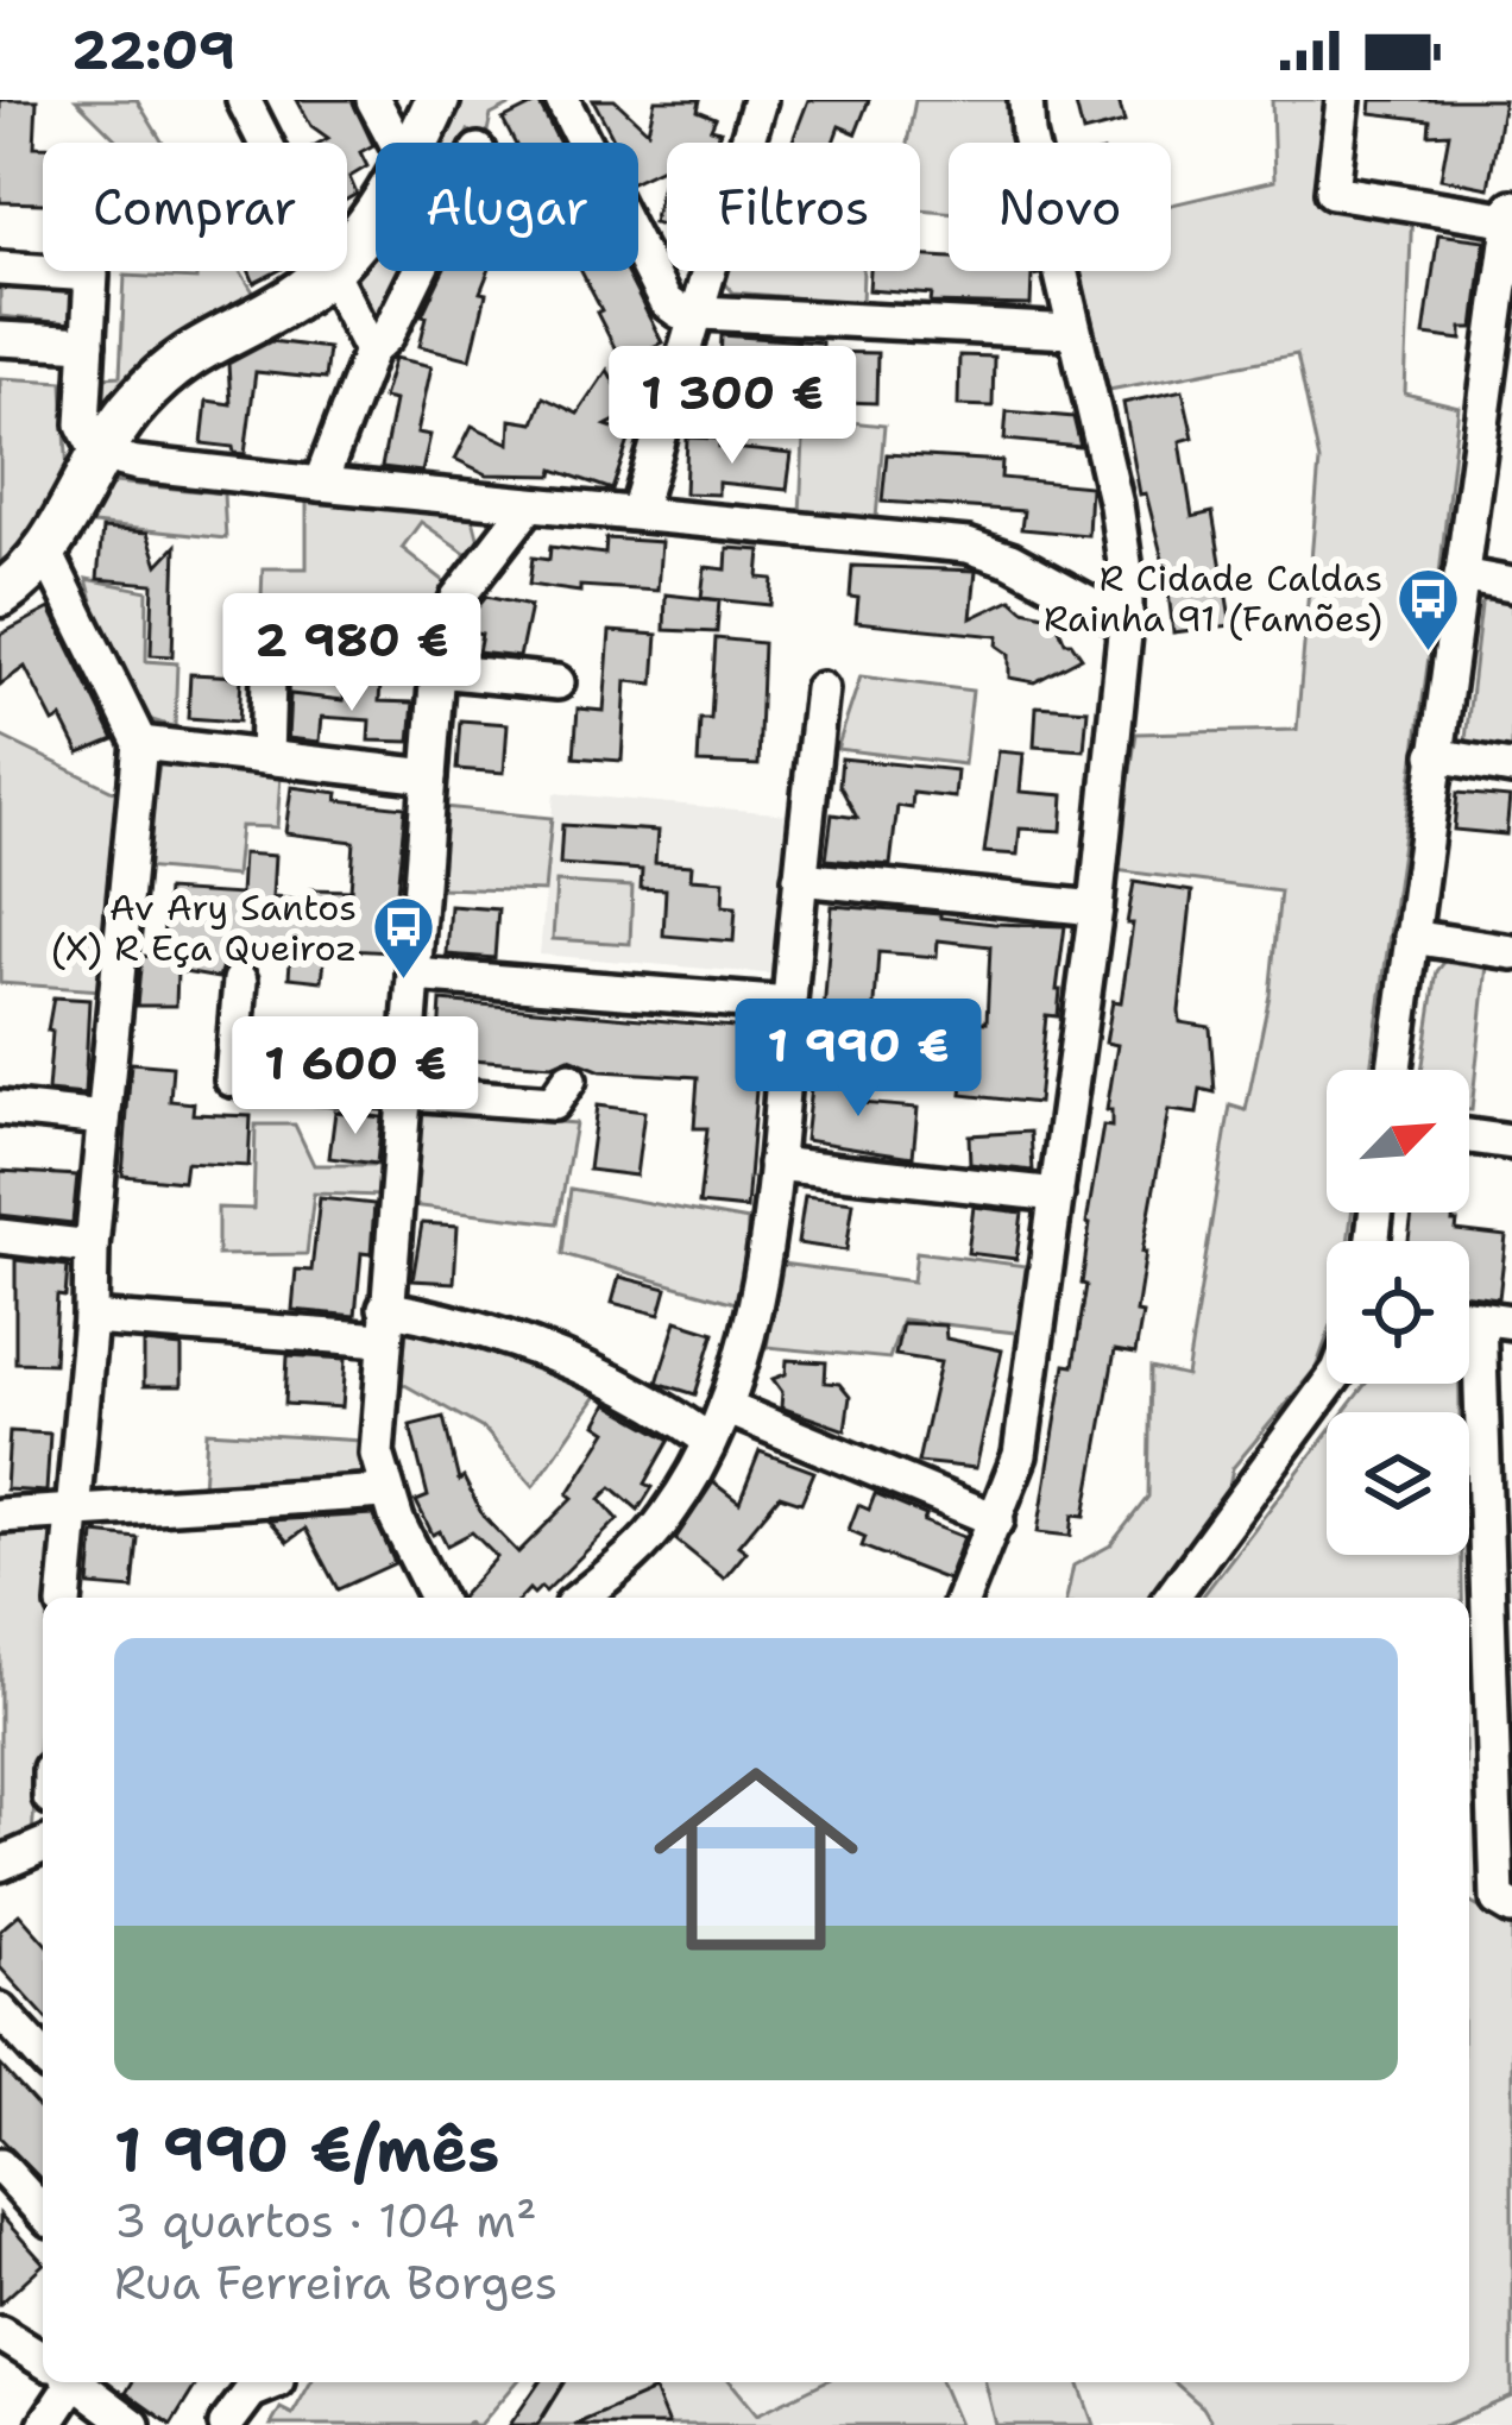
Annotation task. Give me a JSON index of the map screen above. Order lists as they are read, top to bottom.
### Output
{
  "places": {
    "bus stop": ["R Cidade Caldas Rainha 91 (Famões)", "Av Ary Santos (X) R Eça Queiroz"]
  },
  "north": "top right",
  "page": {
    "status": "22:09",
    "chip": [
      "Comprar",
      "Alugar",
      "Filtros",
      "Novo"
    ],
    "price": [
      "1 300 €",
      "2 980 €",
      "1 990 €",
      "1 600 €"
    ],
    "list": [
      {
        "name": "1 990 €/mês",
        "note": "3 quartos · 104 m² · Rua Ferreira Borges"
      }
    ]
  }
}
